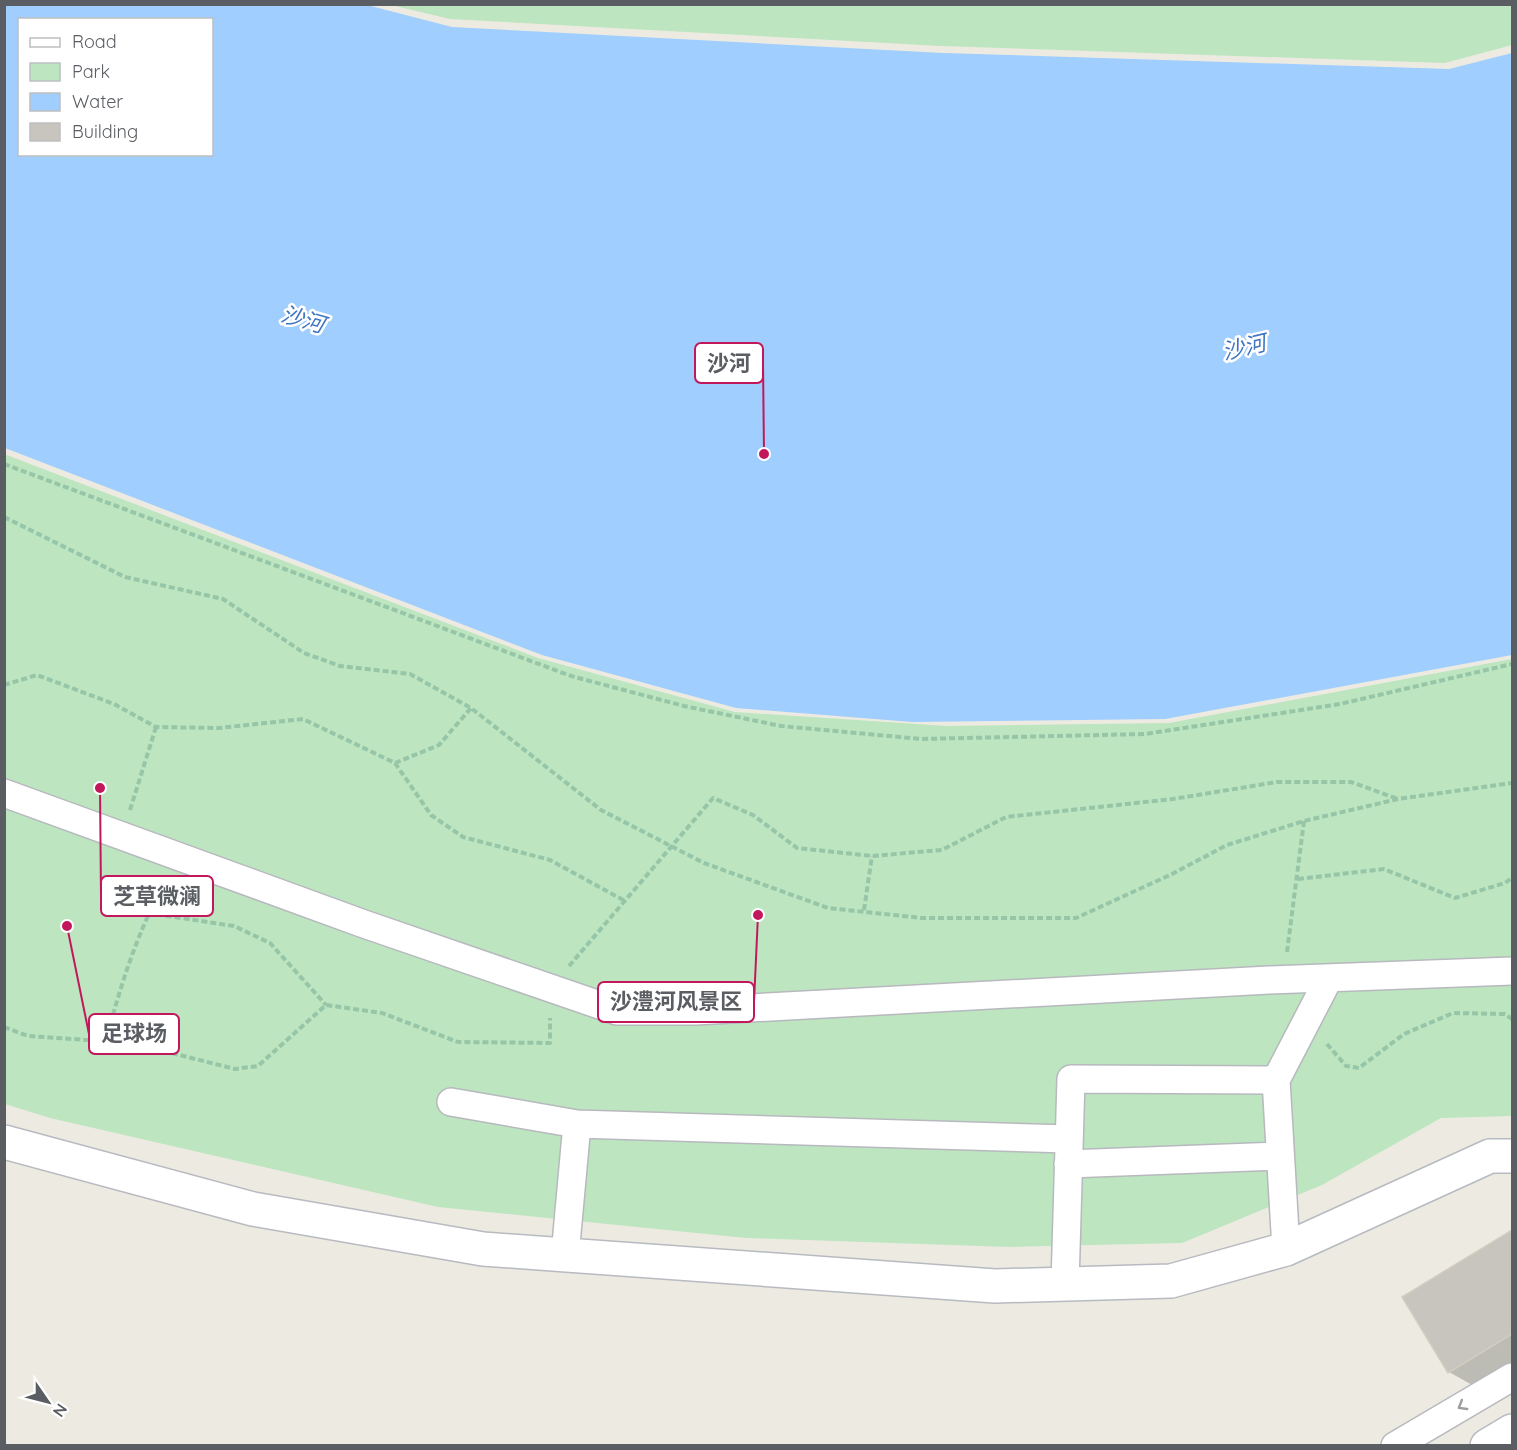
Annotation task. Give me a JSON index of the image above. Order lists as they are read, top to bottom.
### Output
{
  "water": ["沙河"],
  "places": [
    "沙河",
    "芝草微澜",
    "沙澧河风景区",
    "足球场"
  ],
  "legend": [
    "Road",
    "Park",
    "Water",
    "Building"
  ],
  "north": "bottom right"
}
